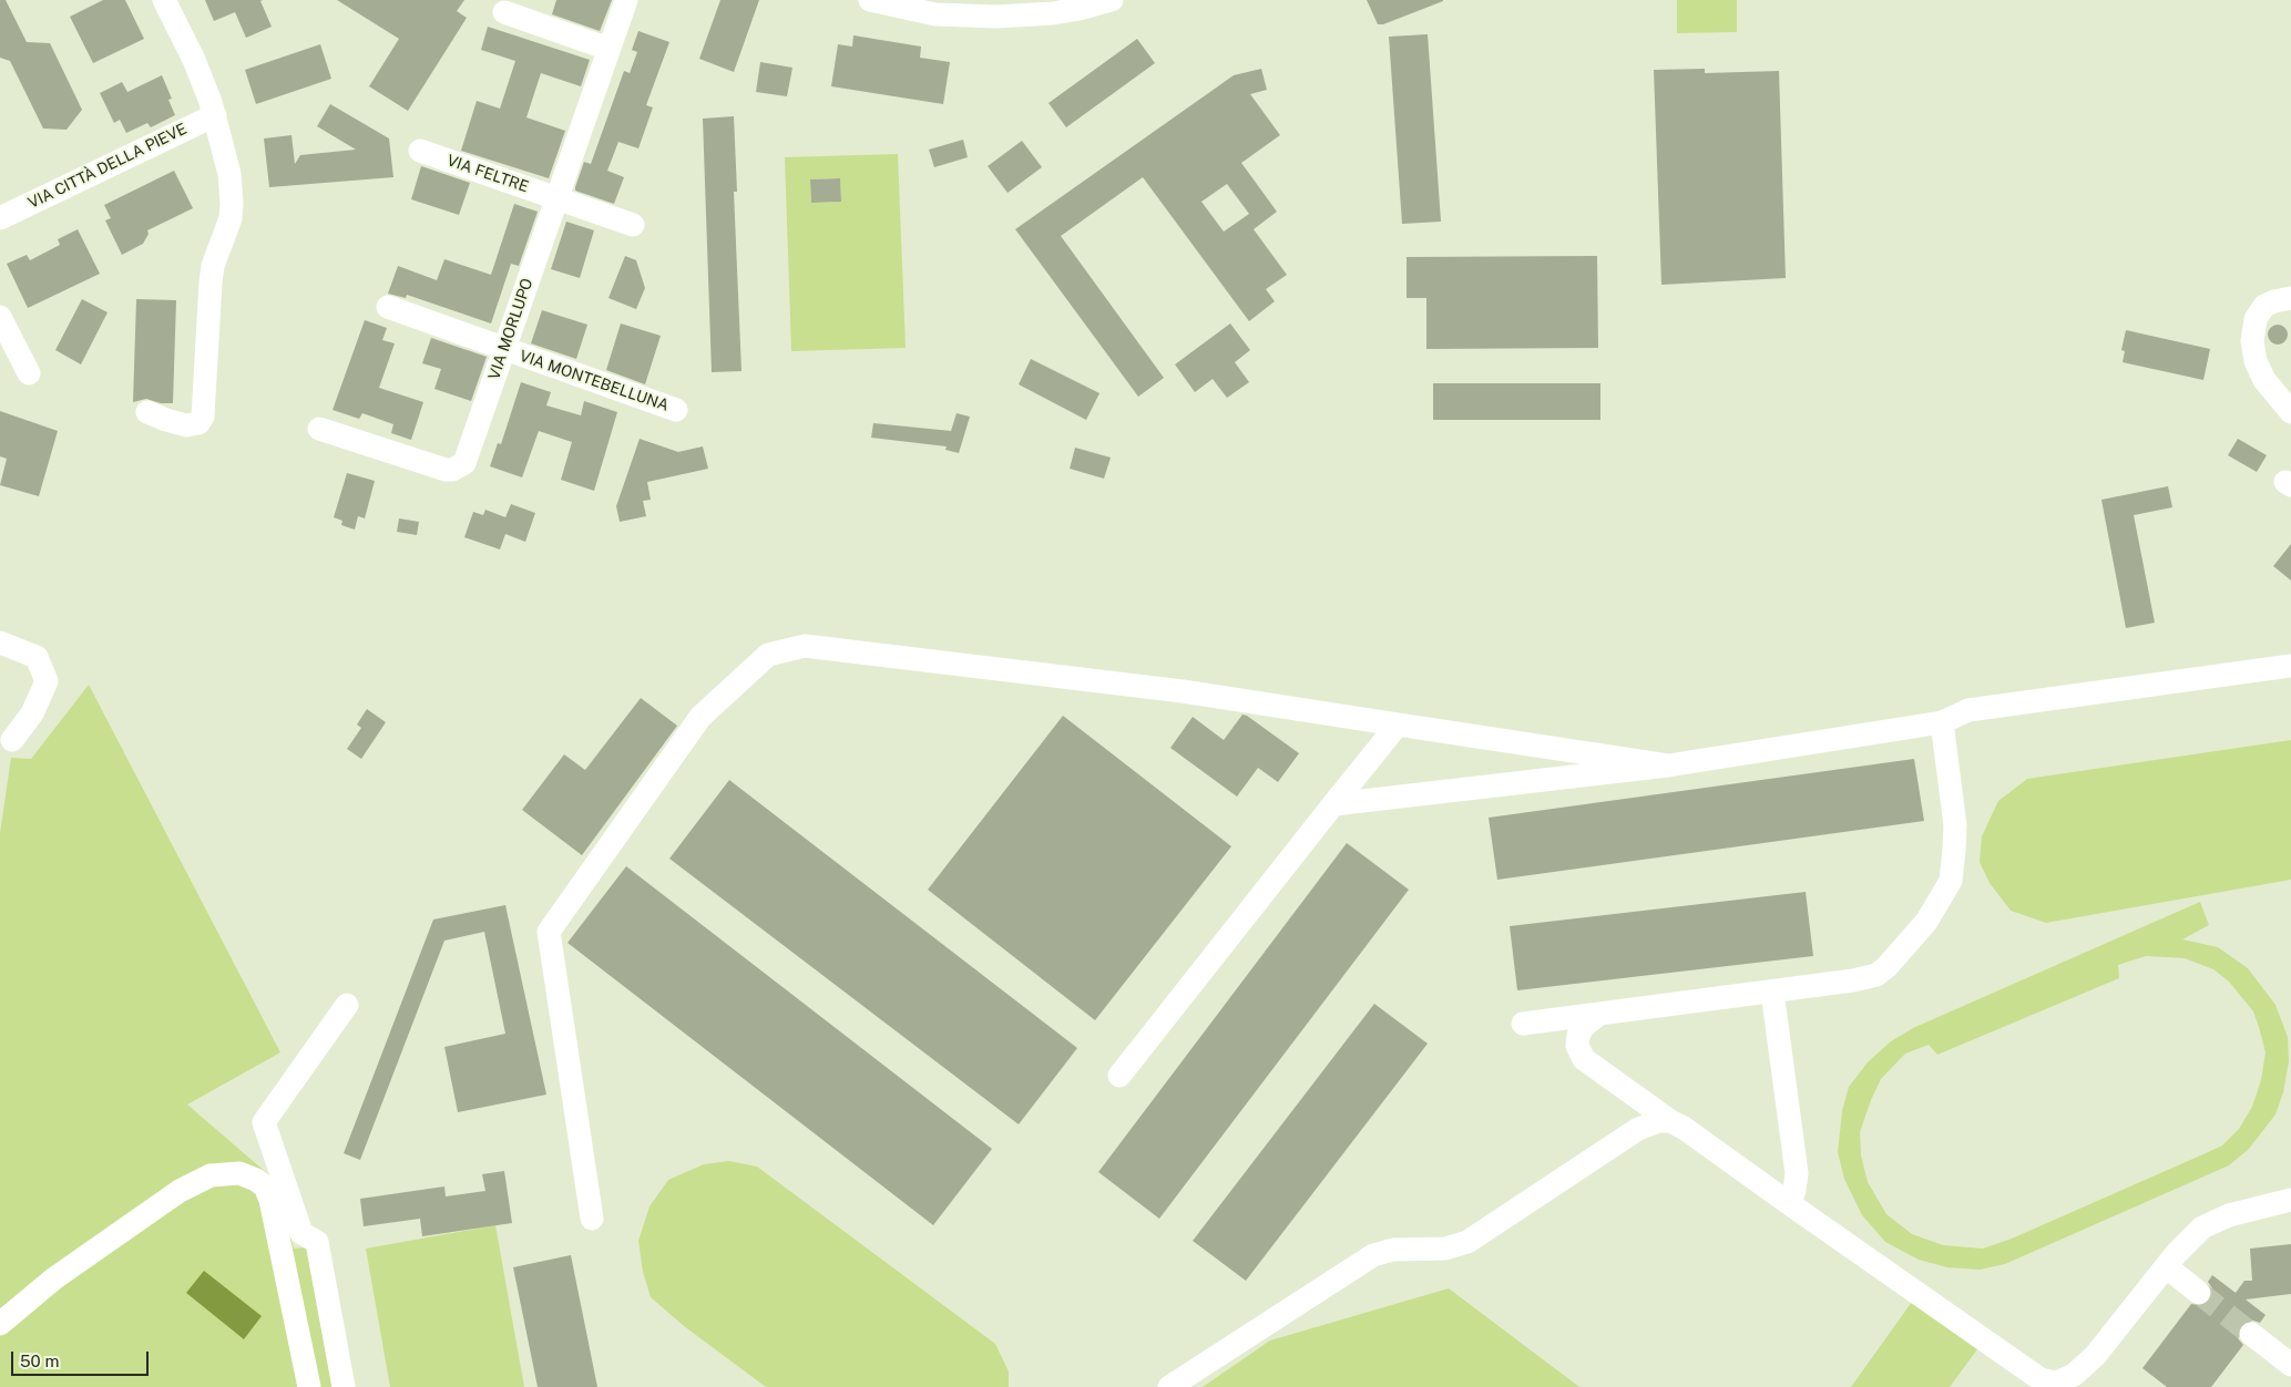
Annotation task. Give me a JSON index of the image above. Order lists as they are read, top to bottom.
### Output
{
  "streets": {
    "street": [
      "VIA CITTÀ DELLA PIEVE",
      "VIA FELTRE",
      "VIA MORLUPO",
      "VIA MONTEBELLUNA"
    ]
  },
  "crossings": [
    ["VIA FELTRE", "VIA MORLUPO"],
    ["VIA MORLUPO", "VIA MONTEBELLUNA"]
  ],
  "scale_bar": "50 m"
}
